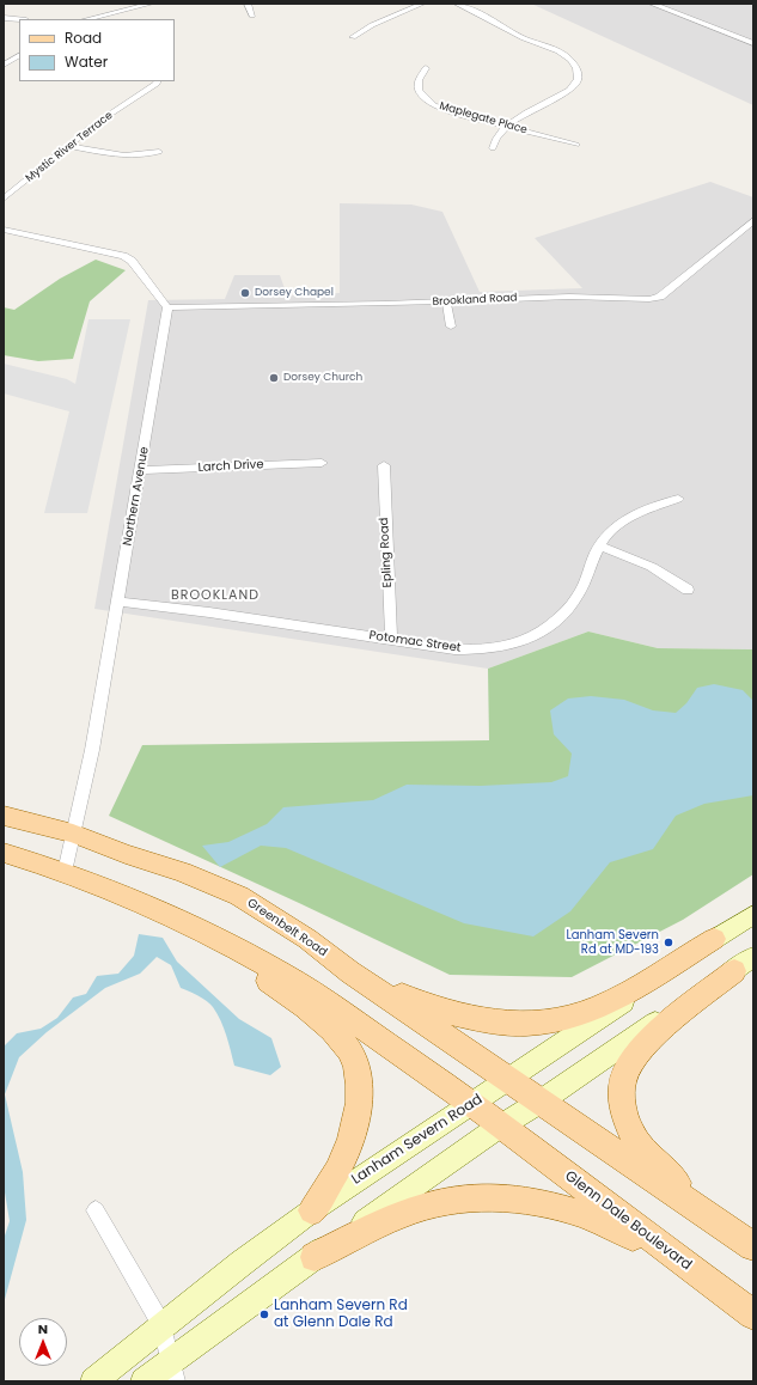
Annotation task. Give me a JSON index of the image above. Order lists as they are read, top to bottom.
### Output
{
  "streets": {
    "main road": ["Greenbelt Road", "Lanham Severn Road", "Glenn Dale Boulevard"],
    "street": [
      "Maplegate Place",
      "Mystic River Terrace",
      "Brookland Road",
      "Larch Drive",
      "Northern Avenue",
      "Epling Road",
      "Potomac Street"
    ]
  },
  "crossings": [
    ["Brookland Road", "Northern Avenue"],
    ["Larch Drive", "Northern Avenue"],
    ["Northern Avenue", "Potomac Street"],
    ["Northern Avenue", "Greenbelt Road"],
    ["Epling Road", "Potomac Street"],
    ["Greenbelt Road", "Lanham Severn Road"]
  ],
  "districts": ["BROOKLAND"],
  "places": [
    "Dorsey Chapel",
    "Dorsey Church",
    "Lanham Severn Rd at MD-193",
    "Lanham Severn Rd at Glenn Dale Rd"
  ],
  "legend": ["Road", "Water"],
  "north": "top"
}
